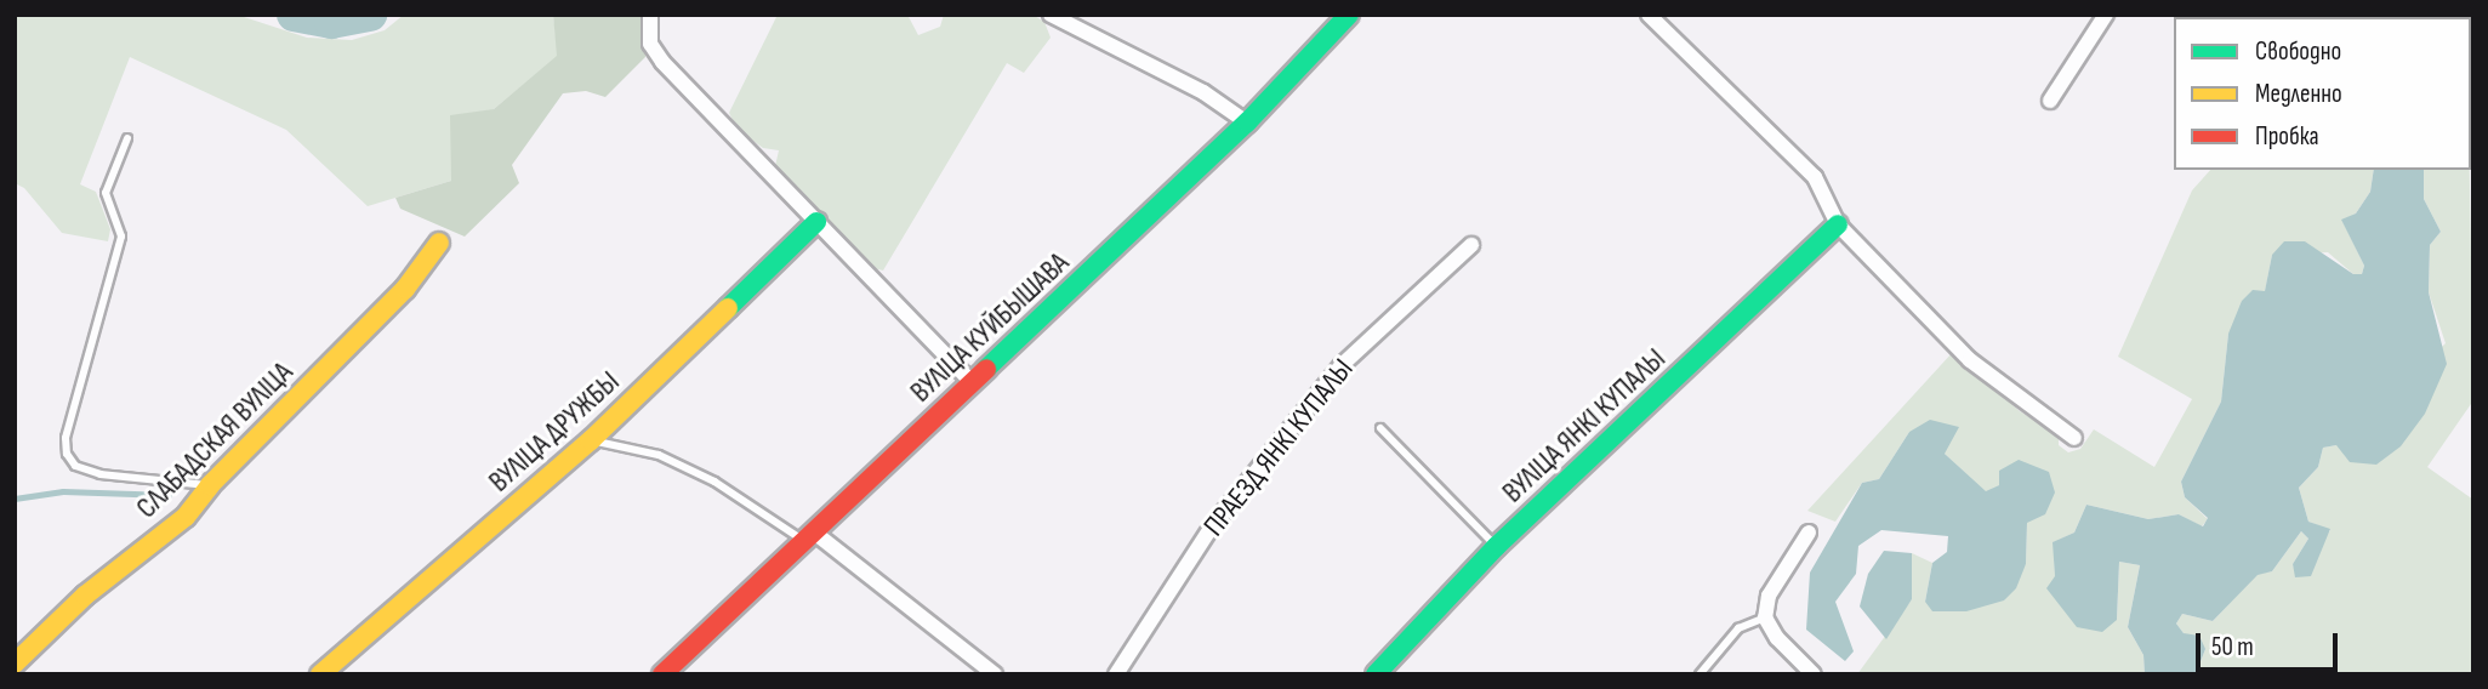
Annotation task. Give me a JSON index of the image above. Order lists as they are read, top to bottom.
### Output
{
  "streets": {
    "street": [
      "ВУЛІЦА КУЙБЫШАВА",
      "ВУЛІЦА ЯНКІ КУПАЛЫ",
      "ВУЛІЦА ДРУЖБЫ",
      "СЛАБАДСКАЯ ВУЛІЦА",
      "ПРАЕЗД ЯНКІ КУПАЛЫ"
    ]
  },
  "legend": ["Свободно", "Медленно", "Пробка"],
  "scale_bar": "50 m"
}
